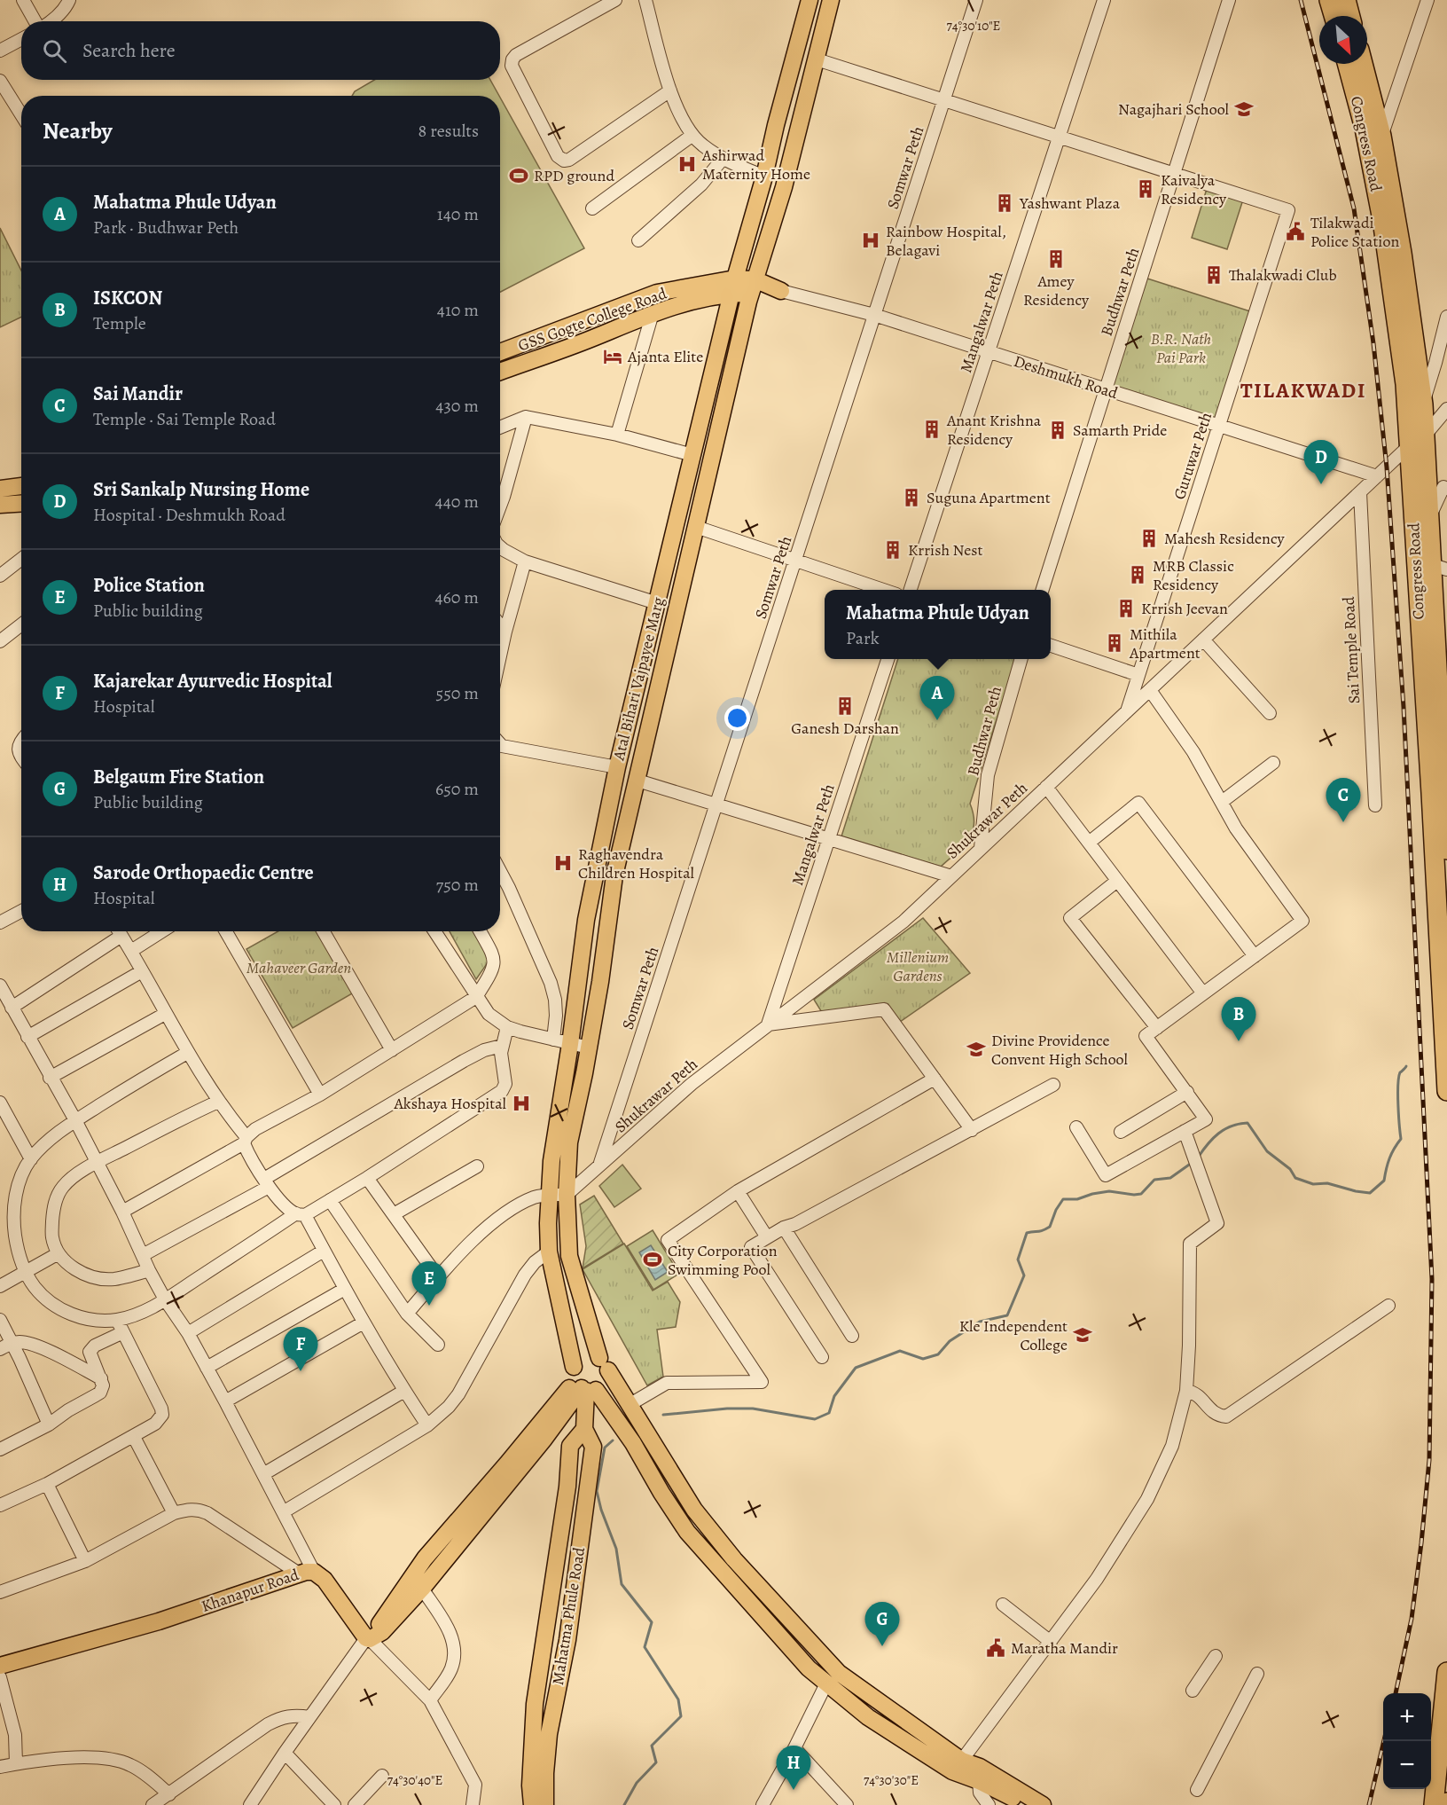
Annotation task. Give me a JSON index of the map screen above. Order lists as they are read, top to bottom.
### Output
{
  "streets": {
    "highway": ["Congress Road"],
    "main road": [
      "GSS Gogte College Road",
      "Deshmukh Road",
      "Atal Bihari Vajpayee Marg",
      "Khanapur Road",
      "Mahatma Phule Road"
    ],
    "street": [
      "Somwar Peth",
      "Budhwar Peth",
      "Mangalwar Peth",
      "Guruwar Peth",
      "Sai Temple Road",
      "Shukrawar Peth"
    ]
  },
  "crossings": [
    ["Congress Road", "Shukrawar Peth"],
    ["Somwar Peth", "Deshmukh Road"],
    ["Somwar Peth", "Shukrawar Peth"],
    ["Budhwar Peth", "Deshmukh Road"],
    ["Budhwar Peth", "Guruwar Peth"],
    ["Budhwar Peth", "Shukrawar Peth"],
    ["GSS Gogte College Road", "Atal Bihari Vajpayee Marg"],
    ["Mangalwar Peth", "Deshmukh Road"],
    ["Mangalwar Peth", "Shukrawar Peth"],
    ["Deshmukh Road", "Guruwar Peth"],
    ["Deshmukh Road", "Atal Bihari Vajpayee Marg"],
    ["Deshmukh Road", "Shukrawar Peth"],
    ["Guruwar Peth", "Shukrawar Peth"],
    ["Sai Temple Road", "Shukrawar Peth"],
    ["Atal Bihari Vajpayee Marg", "Shukrawar Peth"]
  ],
  "districts": ["TILAKWADI"],
  "parks": ["B.R. Nath Pai Park", "Millenium Gardens", "Mahaveer Garden"],
  "places": {
    "school or university": ["Nagajhari School", "Divine Providence Convent High School", "Kle Independent College"],
    "hospital": [
      "Ashirwad Maternity Home",
      "Rainbow Hospital, Belagavi",
      "Raghavendra Children Hospital",
      "Akshaya Hospital"
    ],
    "sports": ["RPD ground", "City Corporation Swimming Pool"],
    "building": [
      "Kaivalya Residency",
      "Yashwant Plaza",
      "Amey Residency",
      "Thalakwadi Club",
      "Anant Krishna Residency",
      "Samarth Pride",
      "Suguna Apartment",
      "Mahesh Residency",
      "Krrish Nest",
      "MRB Classic Residency",
      "Krrish Jeevan",
      "Mithila Apartment",
      "Ganesh Darshan"
    ],
    "public building": ["Tilakwadi Police Station", "Maratha Mandir"],
    "hotel": ["Ajanta Elite"]
  },
  "north": "bottom right",
  "page": {
    "search": "Search here",
    "heading": ["Nearby", "8 results"],
    "list": [
      {
        "mark": "A",
        "name": "Mahatma Phule Udyan",
        "note": "Park · Budhwar Peth",
        "value": "140 m"
      },
      {
        "mark": "B",
        "name": "ISKCON",
        "note": "Temple",
        "value": "410 m"
      },
      {
        "mark": "C",
        "name": "Sai Mandir",
        "note": "Temple · Sai Temple Road",
        "value": "430 m"
      },
      {
        "mark": "D",
        "name": "Sri Sankalp Nursing Home",
        "note": "Hospital · Deshmukh Road",
        "value": "440 m"
      },
      {
        "mark": "E",
        "name": "Police Station",
        "note": "Public building",
        "value": "460 m"
      },
      {
        "mark": "F",
        "name": "Kajarekar Ayurvedic Hospital",
        "note": "Hospital",
        "value": "550 m"
      },
      {
        "mark": "G",
        "name": "Belgaum Fire Station",
        "note": "Public building",
        "value": "650 m"
      },
      {
        "mark": "H",
        "name": "Sarode Orthopaedic Centre",
        "note": "Hospital",
        "value": "750 m"
      }
    ],
    "pins": [
      "D",
      "A",
      "C",
      "B",
      "E",
      "F",
      "G",
      "H"
    ],
    "popup": ["Mahatma Phule Udyan", "Park"],
    "map_buttons": ["+", "−"]
  },
  "coordinates": ["74°30'10\"E", "74°30'40\"E", "74°30'30\"E"]
}
